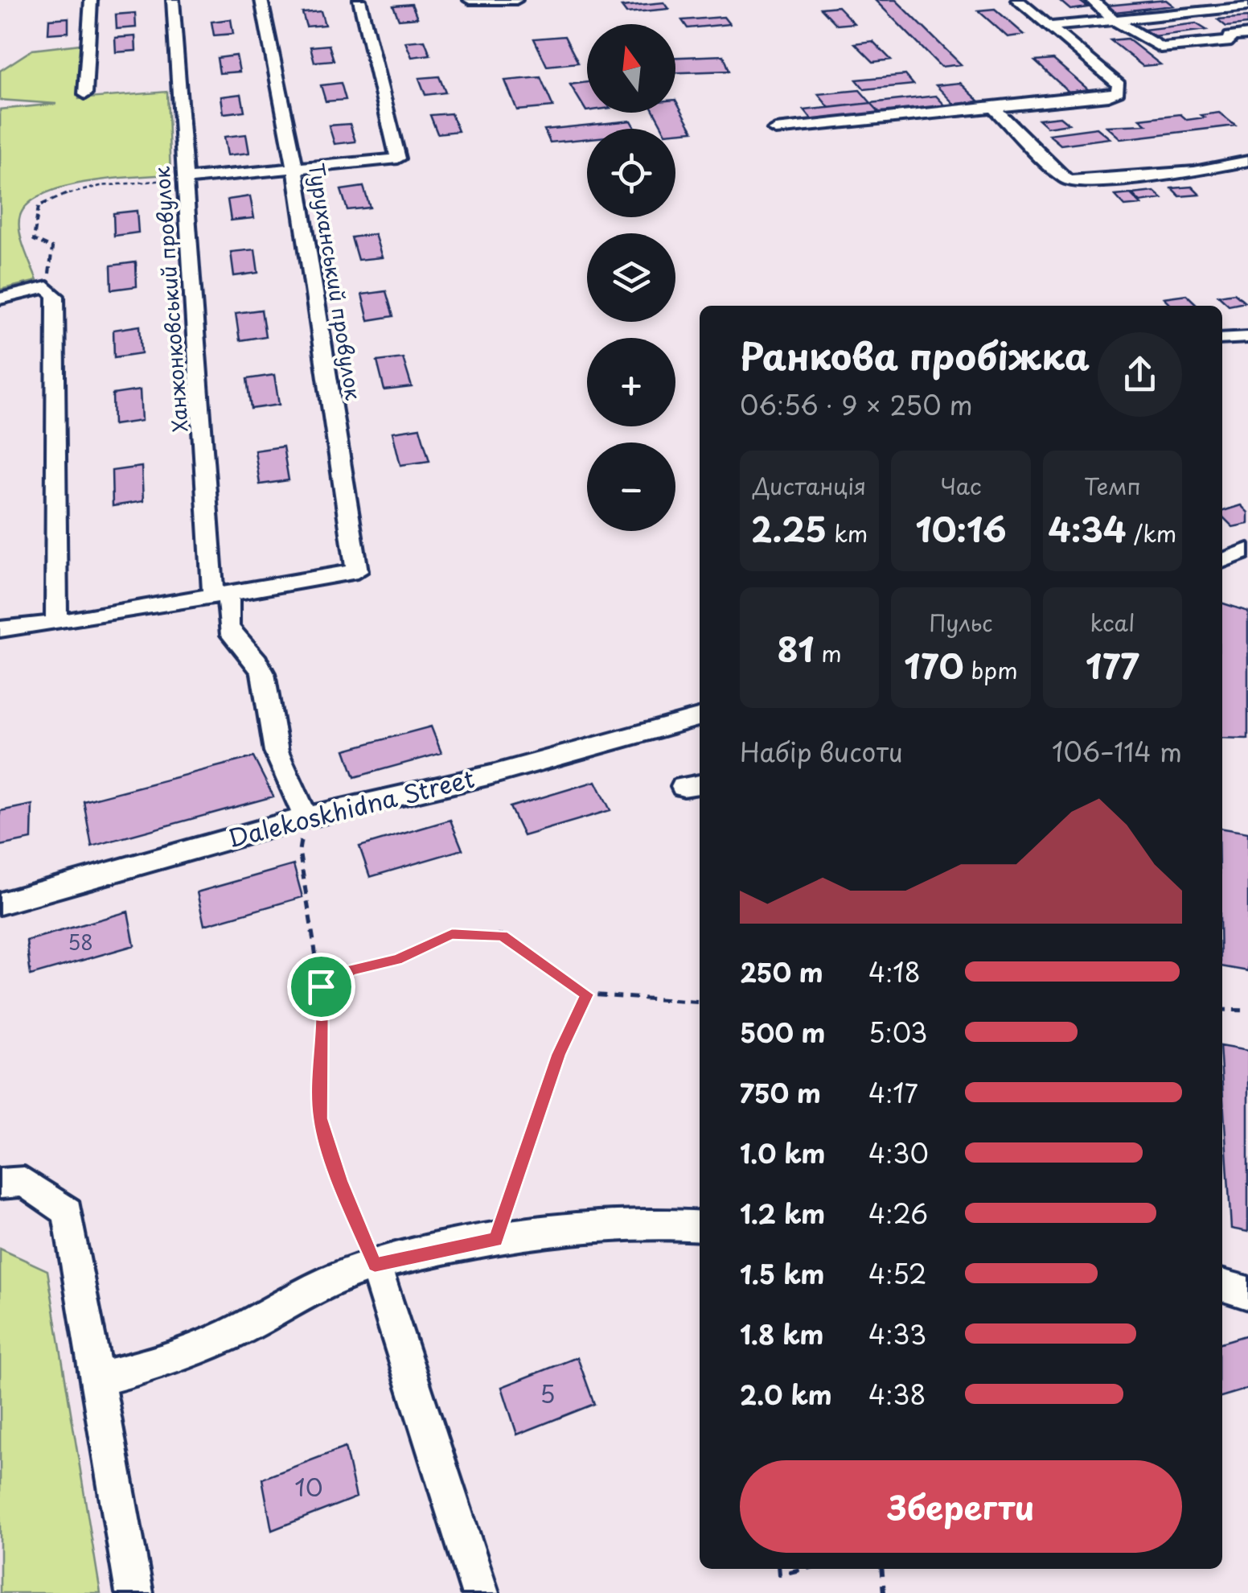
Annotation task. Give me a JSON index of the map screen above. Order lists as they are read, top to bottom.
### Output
{
  "streets": {
    "street": ["Туруханський провулок", "Ханжонковський провулок", "Dalekoskhidna Street"]
  },
  "crossings": [
    ["Туруханський провулок", "Ханжонковський провулок"],
    ["Ханжонковський провулок", "Dalekoskhidna Street"]
  ],
  "house_numbers": ["58", "5", "10"],
  "north": "top",
  "page": {
    "map_buttons": ["+", "−"],
    "heading": ["Ранкова пробіжка", "06:56 · 9 × 250 m"],
    "stats": [
      ["Дистанція", "2.25 km"],
      ["Час", "10:16"],
      ["Темп", "4:34 /km"],
      ["81 m"],
      ["Пульс", "170 bpm"],
      ["kcal", "177"]
    ],
    "chart": ["Набір висоти", "106–114 m"],
    "list": [
      {
        "name": "250 m",
        "note": "4:18"
      },
      {
        "name": "500 m",
        "note": "5:03"
      },
      {
        "name": "750 m",
        "note": "4:17"
      },
      {
        "name": "1.0 km",
        "note": "4:30"
      },
      {
        "name": "1.2 km",
        "note": "4:26"
      },
      {
        "name": "1.5 km",
        "note": "4:52"
      },
      {
        "name": "1.8 km",
        "note": "4:33"
      },
      {
        "name": "2.0 km",
        "note": "4:38"
      }
    ],
    "buttons": "Зберегти"
  }
}
